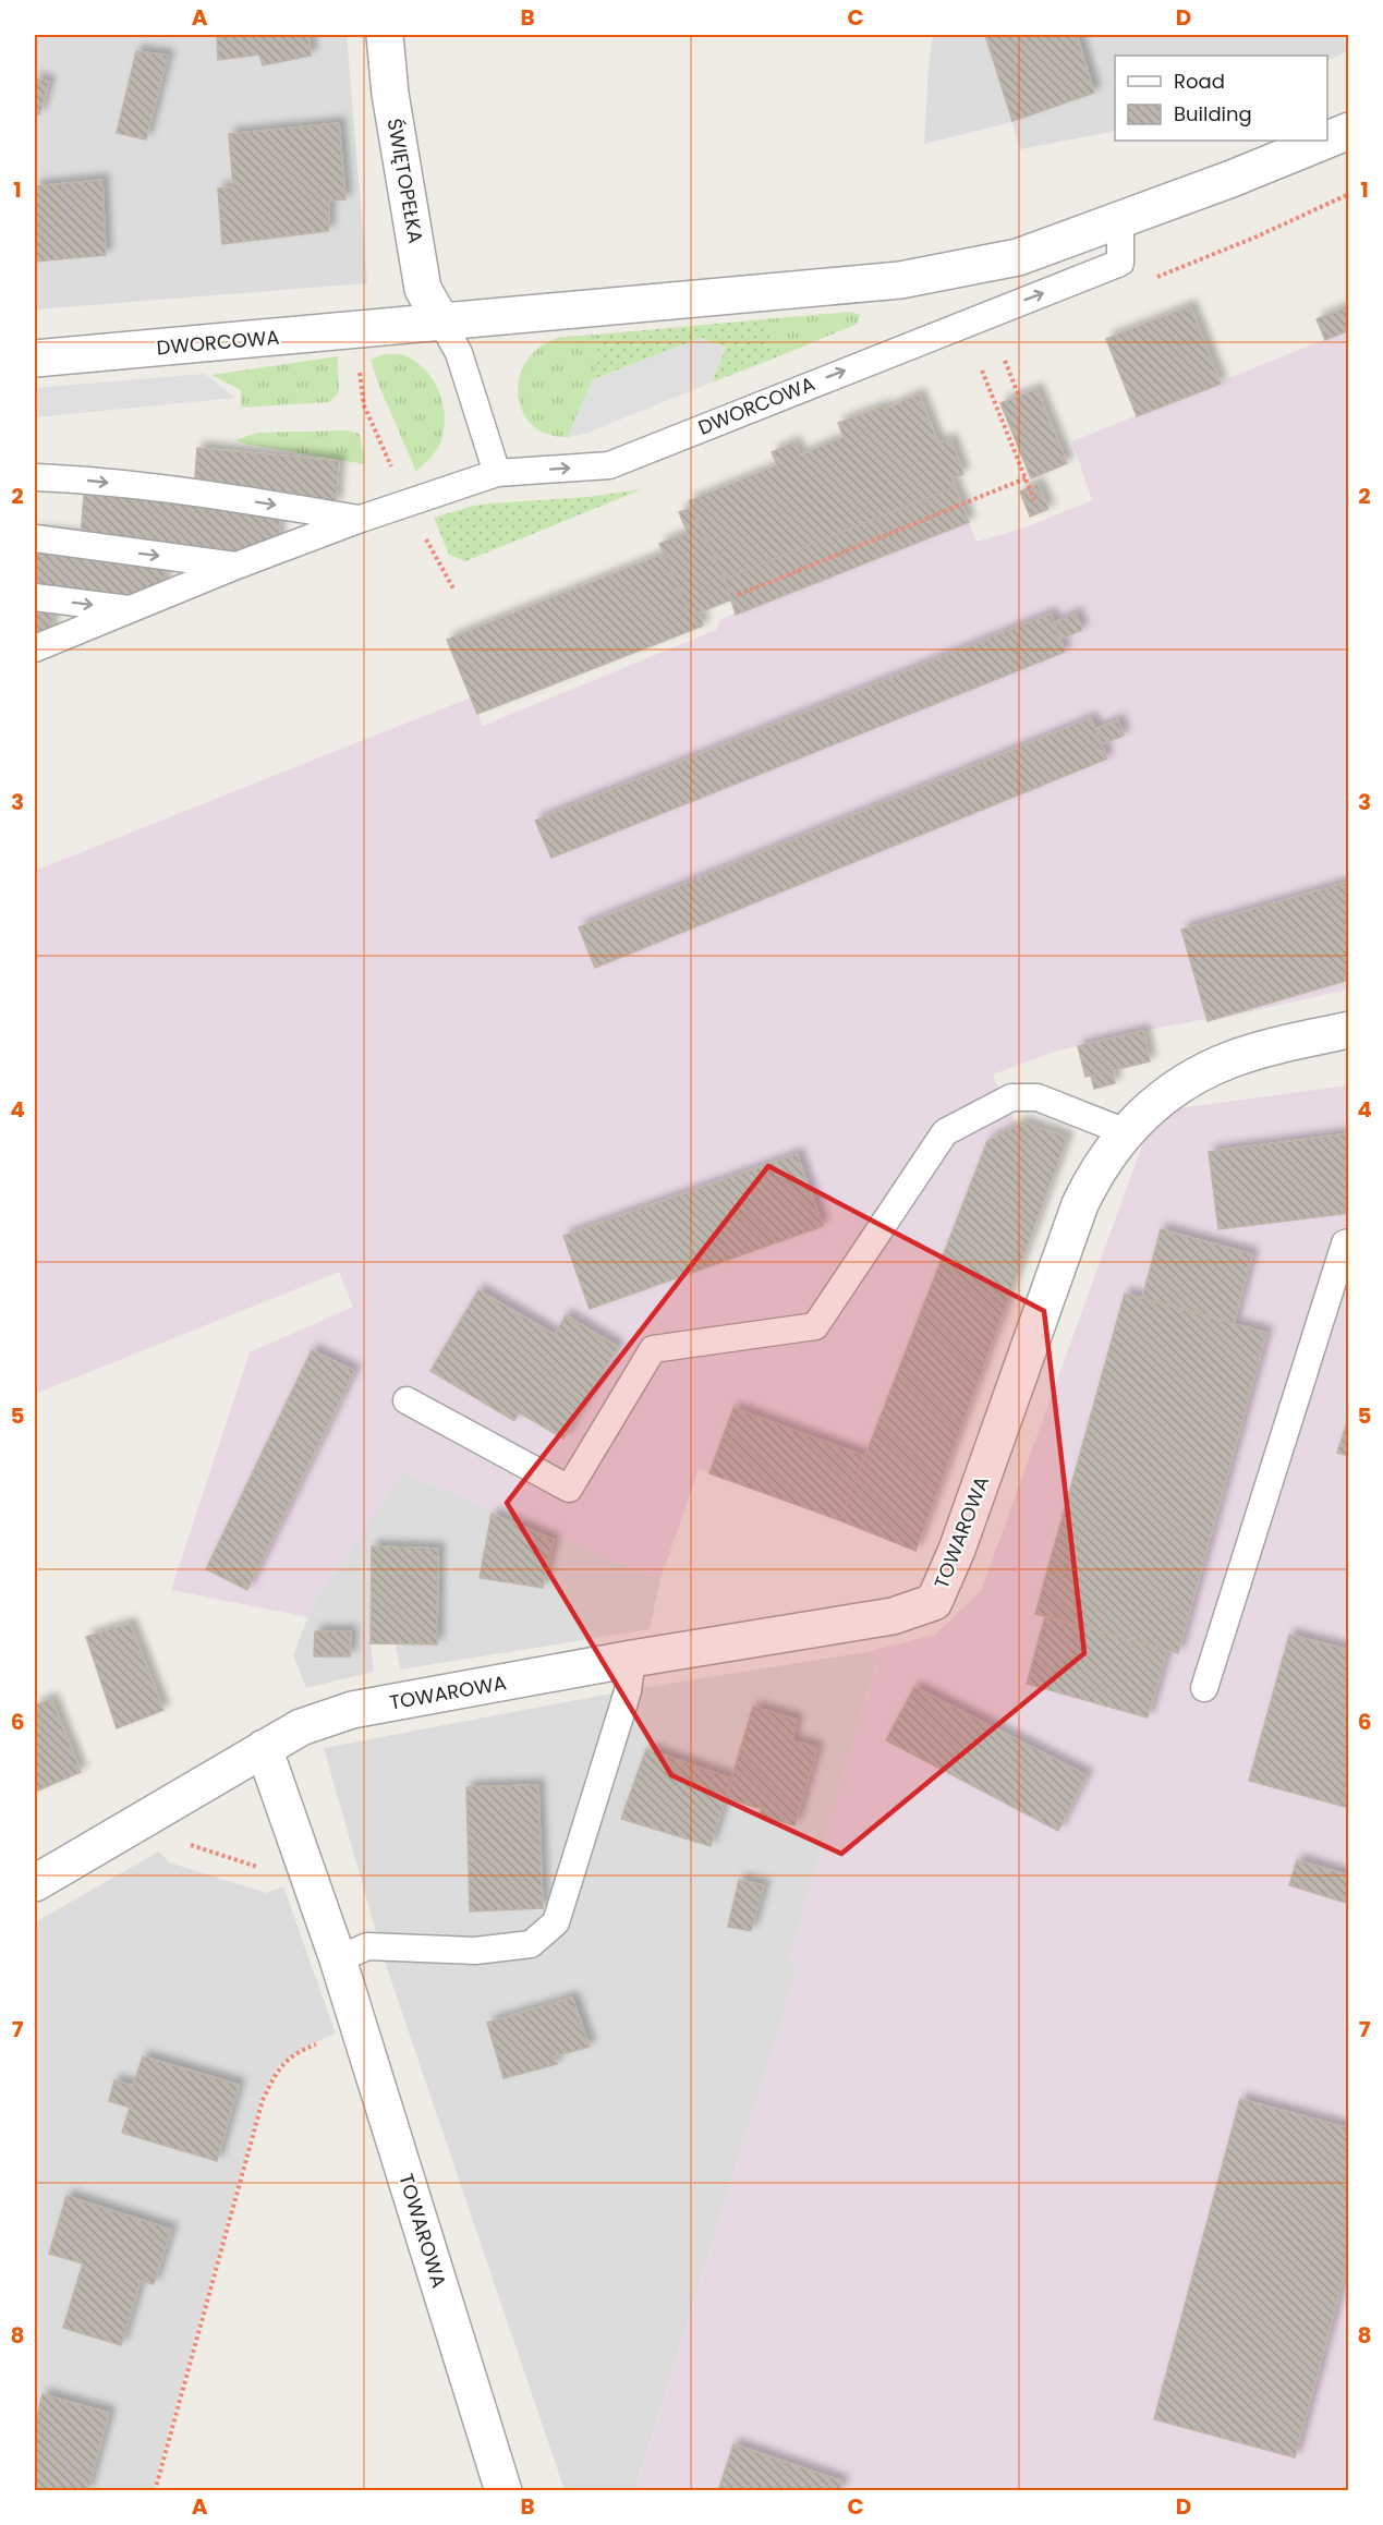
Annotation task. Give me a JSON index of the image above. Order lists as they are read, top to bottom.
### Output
{
  "streets": {
    "street": ["ŚWIĘTOPEŁKA", "DWORCOWA", "TOWAROWA"]
  },
  "crossings": [
    ["ŚWIĘTOPEŁKA", "DWORCOWA"]
  ],
  "legend": ["Road", "Building"],
  "grid": {
    "columns": [
      "A",
      "B",
      "C",
      "D"
    ],
    "rows": [
      "1",
      "2",
      "3",
      "4",
      "5",
      "6",
      "7",
      "8"
    ]
  }
}
